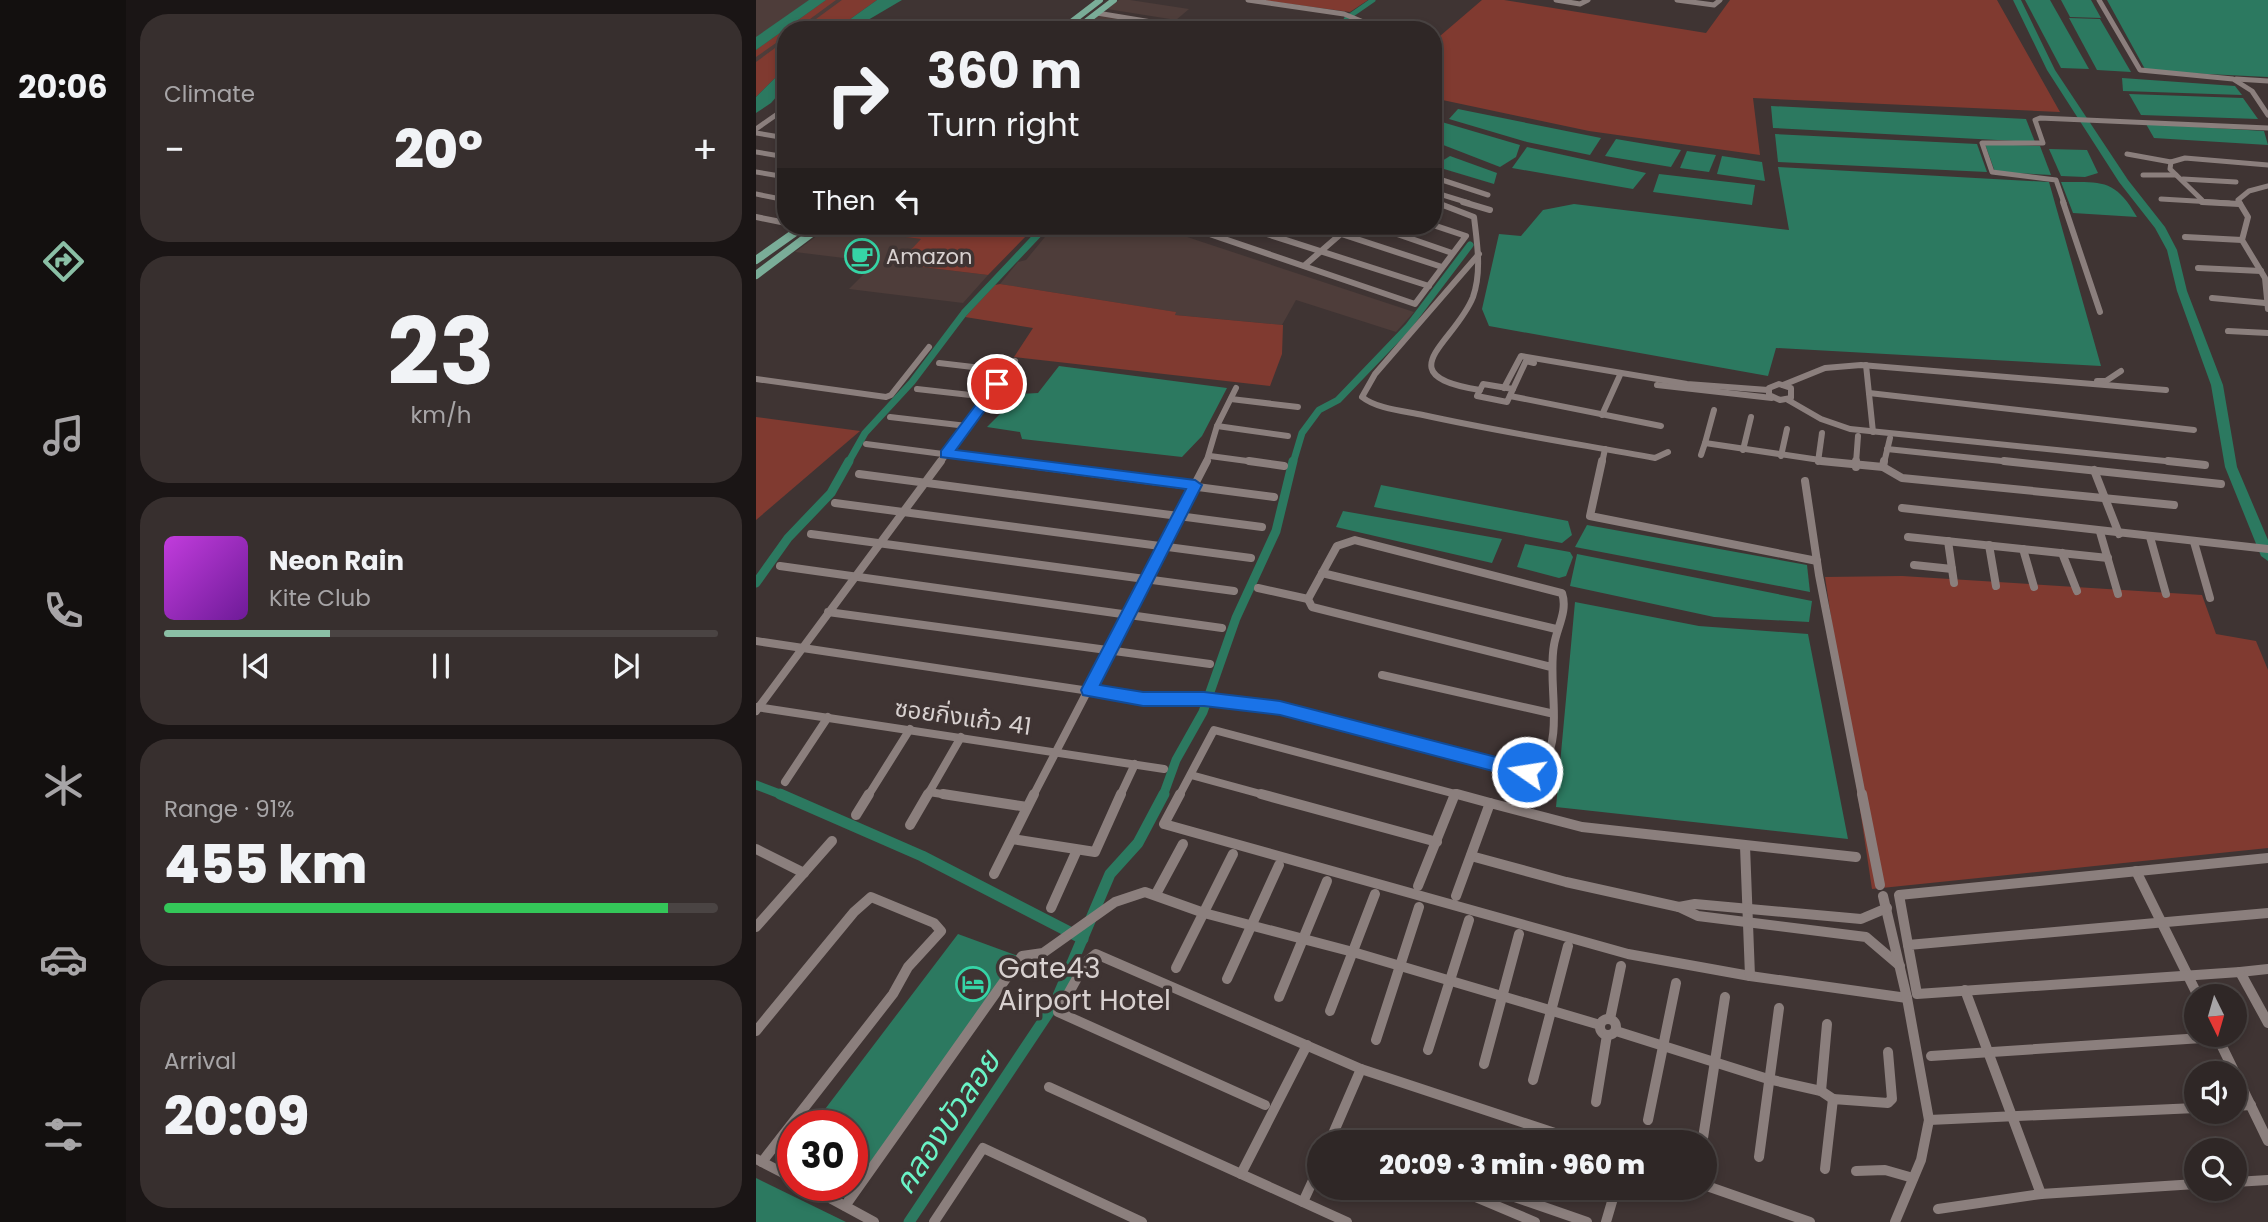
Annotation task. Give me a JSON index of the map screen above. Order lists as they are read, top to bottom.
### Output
{
  "streets": {
    "street": ["ซอยกิ่งแก้ว 41"]
  },
  "water": ["คลองบัวลอย"],
  "places": {
    "cafe": ["Amazon"],
    "hotel": ["Gate43 Airport Hotel"]
  },
  "north": "bottom",
  "page": {
    "tabs": "20:06",
    "tile": [
      "Climate",
      ["23", "km/h"],
      ["Range · 91%", "455 km"],
      ["Arrival", "20:09"]
    ],
    "turn": ["360 m", "Turn right"],
    "heat": ["−", "20°", "+"],
    "then": "Then",
    "song": ["Neon Rain", "Kite Club"],
    "limit": "30",
    "trip": "20:09 · 3 min · 960 m"
  }
}
